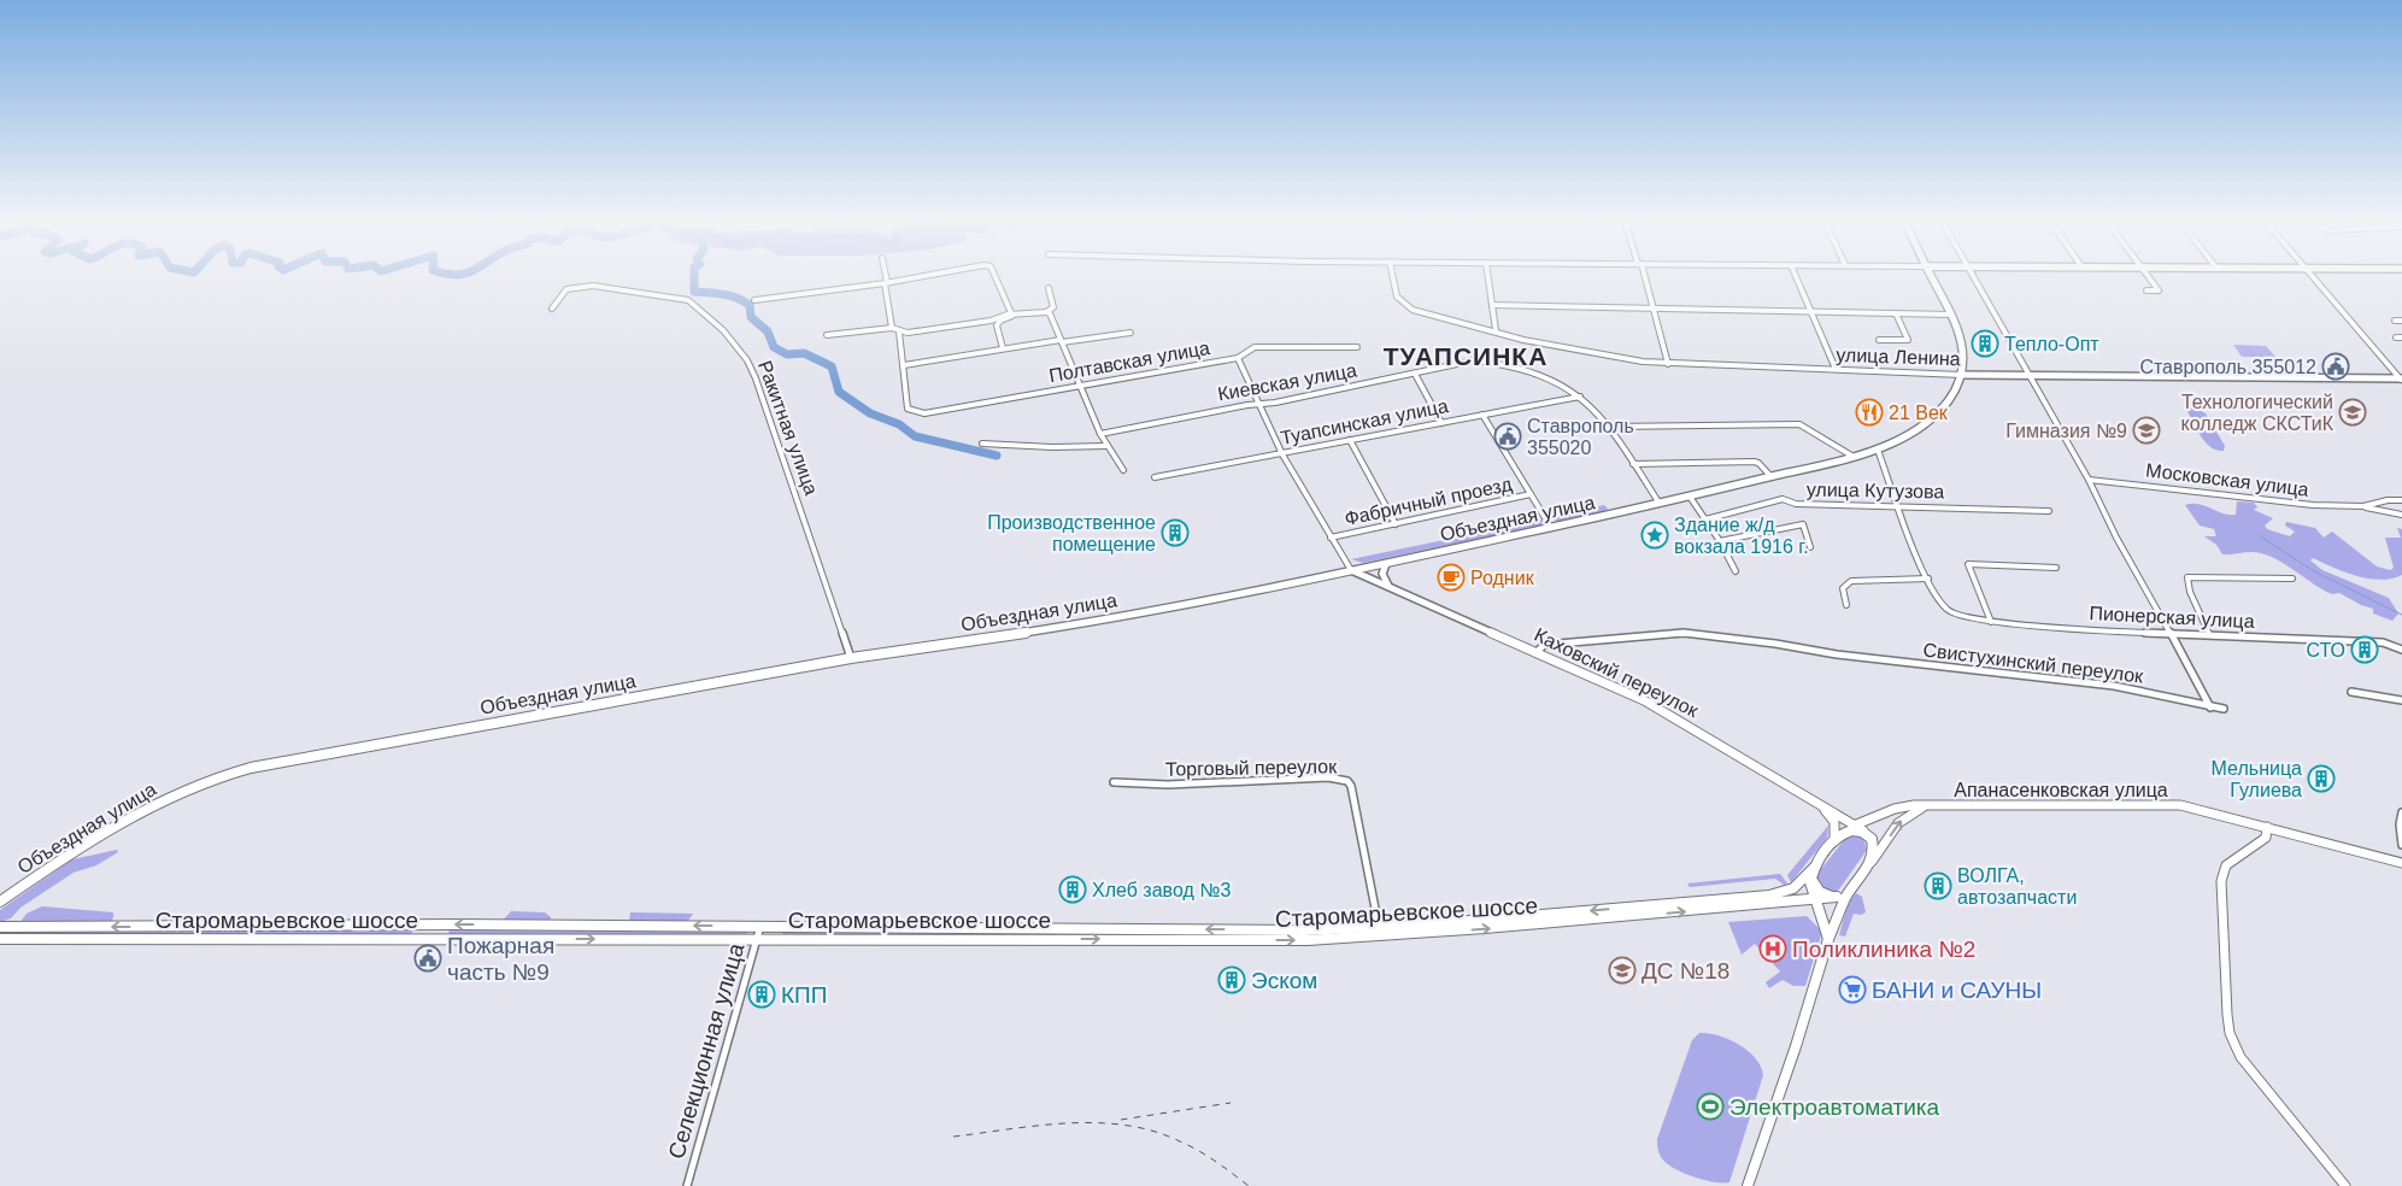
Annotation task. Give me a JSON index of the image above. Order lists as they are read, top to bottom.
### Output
{
  "streets": {
    "main road": [
      "улица Ленина",
      "Объездная улица",
      "Каховский переулок",
      "Апанасенковская улица",
      "Старомарьевское шоссе"
    ],
    "street": [
      "Полтавская улица",
      "Киевская улица",
      "Туапсинская улица",
      "Ракитная улица",
      "Московская улица",
      "улица Кутузова",
      "Фабричный проезд",
      "Пионерская улица",
      "Свистухинский переулок",
      "Торговый переулок",
      "Селекционная улица"
    ]
  },
  "crossings": [
    ["улица Ленина", "Объездная улица"],
    ["Киевская улица", "Туапсинская улица"],
    ["Киевская улица", "Объездная улица"],
    ["Ракитная улица", "Объездная улица"],
    ["Объездная улица", "Каховский переулок"],
    ["Свистухинский переулок", "Каховский переулок"],
    ["Торговый переулок", "Старомарьевское шоссе"],
    ["Старомарьевское шоссе", "Селекционная улица"]
  ],
  "districts": ["ТУАПСИНКА"],
  "places": {
    "building": [
      "Тепло-Опт",
      "Производственное помещение",
      "СТО",
      "Мельница Гулиева",
      "ВОЛГА, автозапчасти",
      "Хлеб завод №3",
      "Эском",
      "КПП"
    ],
    "public building": ["Ставрополь 355012", "Ставрополь 355020", "Пожарная часть №9"],
    "restaurant": ["21 Век"],
    "school or university": ["Технологический колледж СКСТиК", "Гимназия №9", "ДС №18"],
    "place": ["Здание ж/д вокзала 1916 г."],
    "cafe": ["Родник"],
    "hospital": ["Поликлиника №2"],
    "supermarket": ["БАНИ и САУНЫ"],
    "sports": ["Электроавтоматика"]
  }
}
